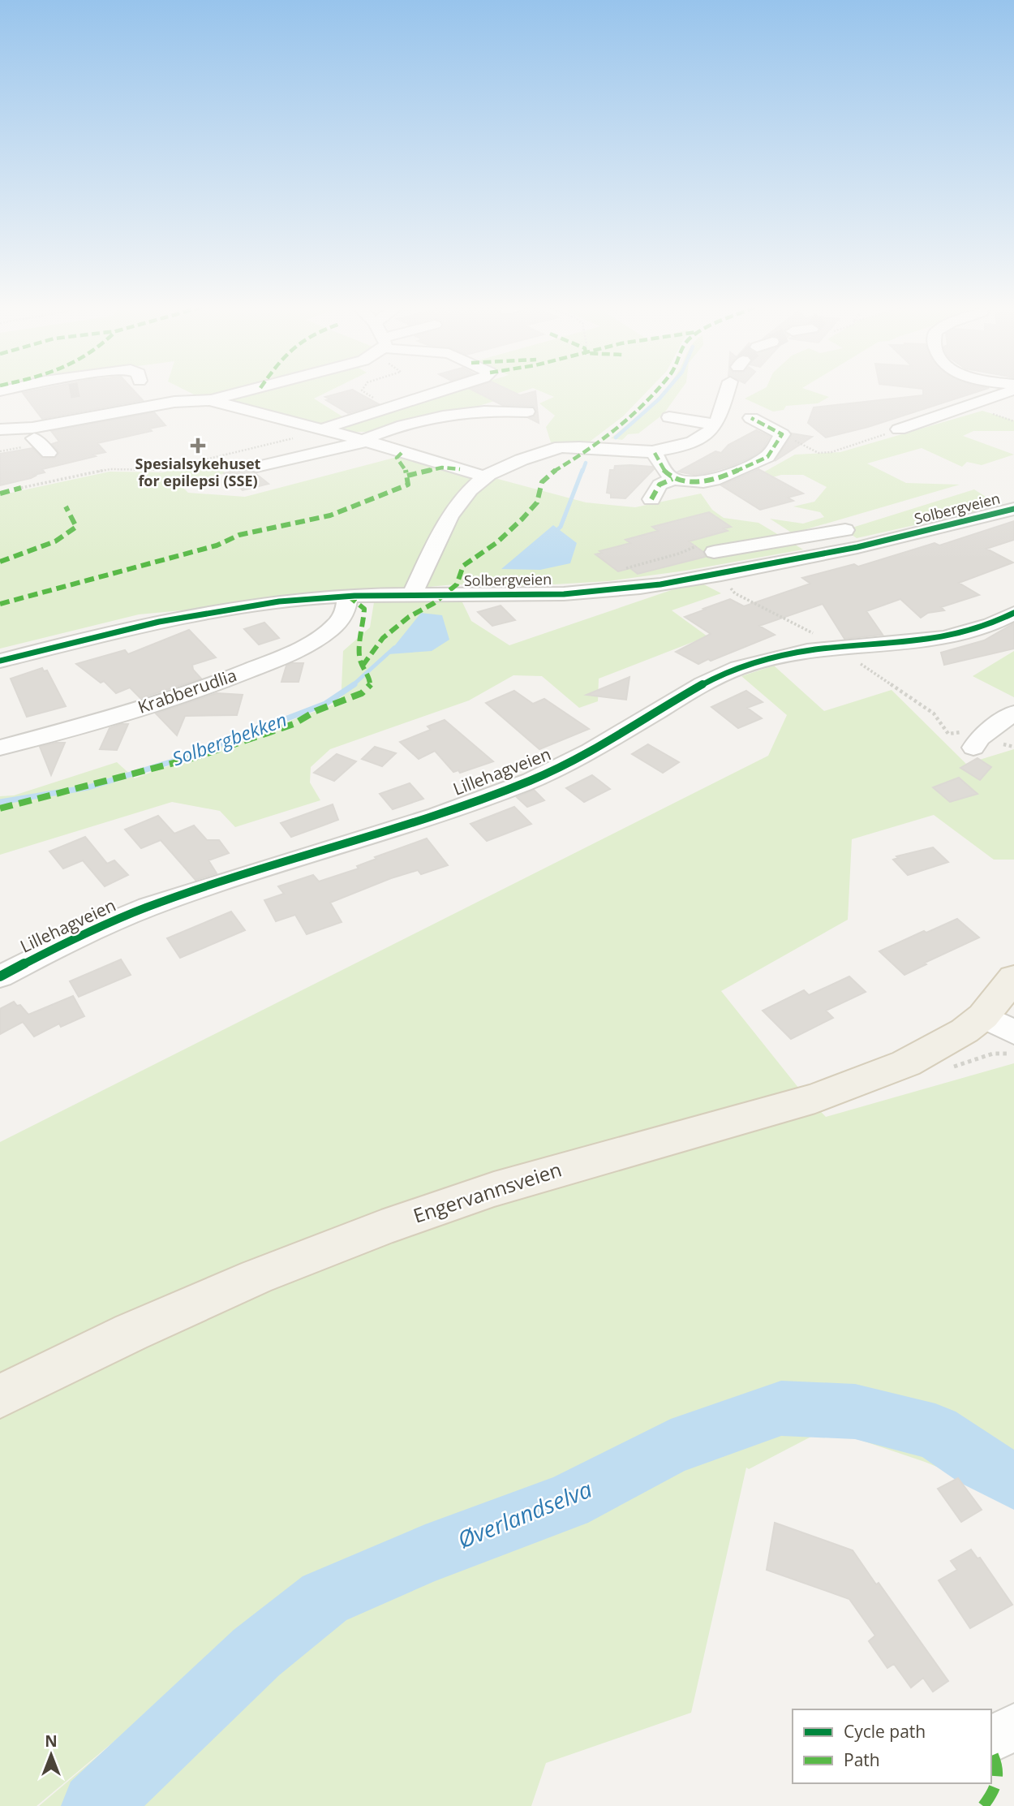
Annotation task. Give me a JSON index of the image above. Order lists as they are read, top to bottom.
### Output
{
  "streets": {
    "main road": ["Engervannsveien"],
    "street": ["Solbergveien", "Krabberudlia", "Lillehagveien"]
  },
  "crossings": [
    ["Solbergveien", "Krabberudlia"]
  ],
  "water": ["Solbergbekken", "Øverlandselva"],
  "places": {
    "health": ["Spesialsykehuset for epilepsi (SSE)"]
  },
  "legend": ["Cycle path", "Path"],
  "north": "top"
}
